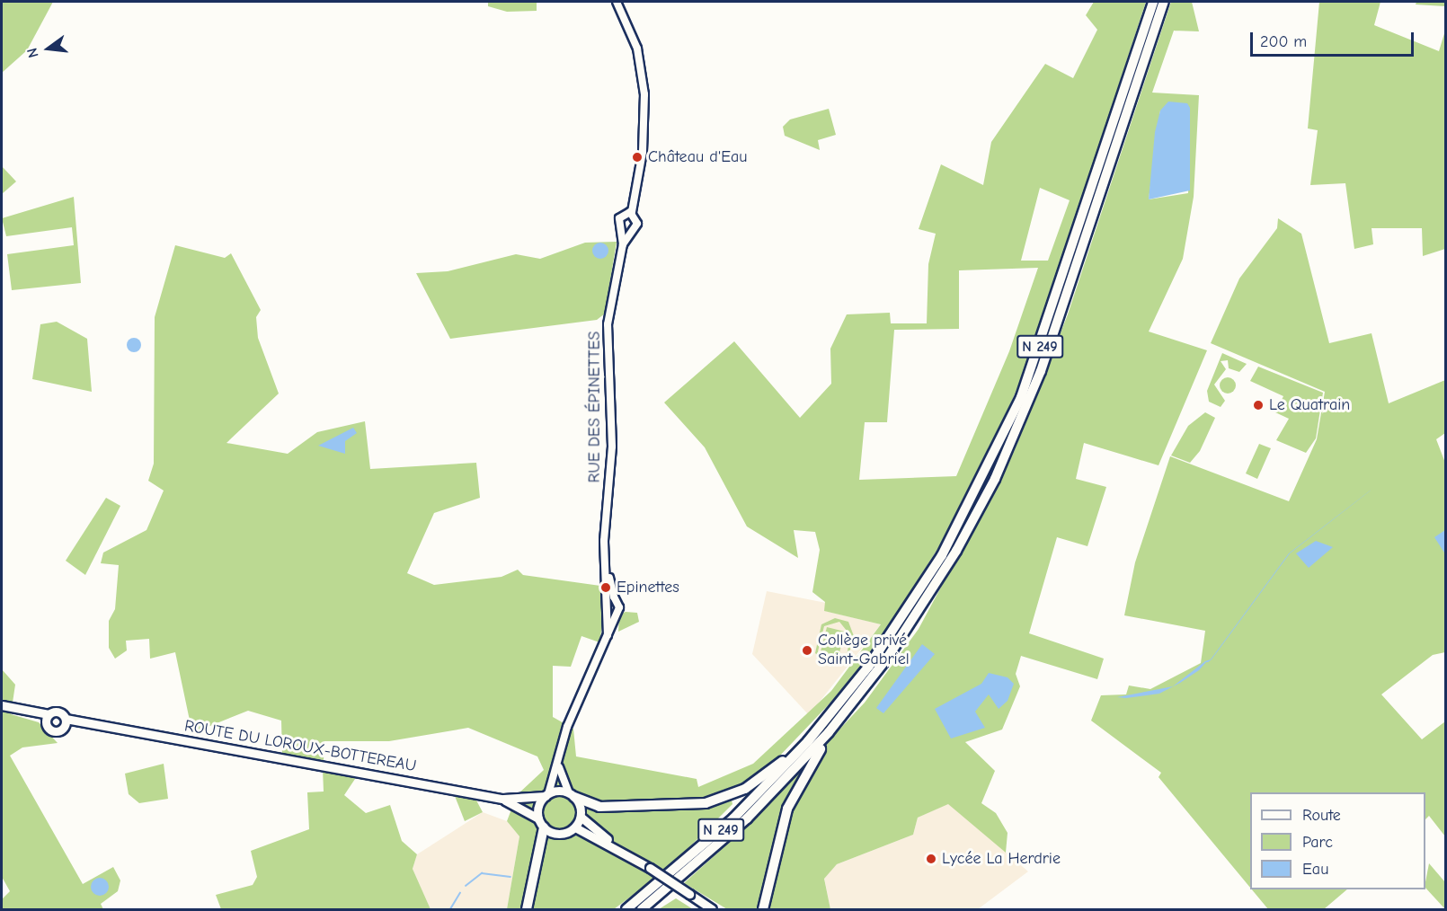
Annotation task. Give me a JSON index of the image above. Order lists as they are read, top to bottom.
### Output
{
  "streets": {
    "highway": ["N 249"],
    "main road": ["ROUTE DU LOROUX-BOTTEREAU"],
    "street": ["RUE DES ÉPINETTES"]
  },
  "places": [
    "Château d'Eau",
    "Le Quatrain",
    "Epinettes",
    "Collège privé Saint-Gabriel",
    "Lycée La Herdrie"
  ],
  "legend": ["Route", "Parc", "Eau"],
  "scale_bar": "200 m",
  "north": "left"
}
